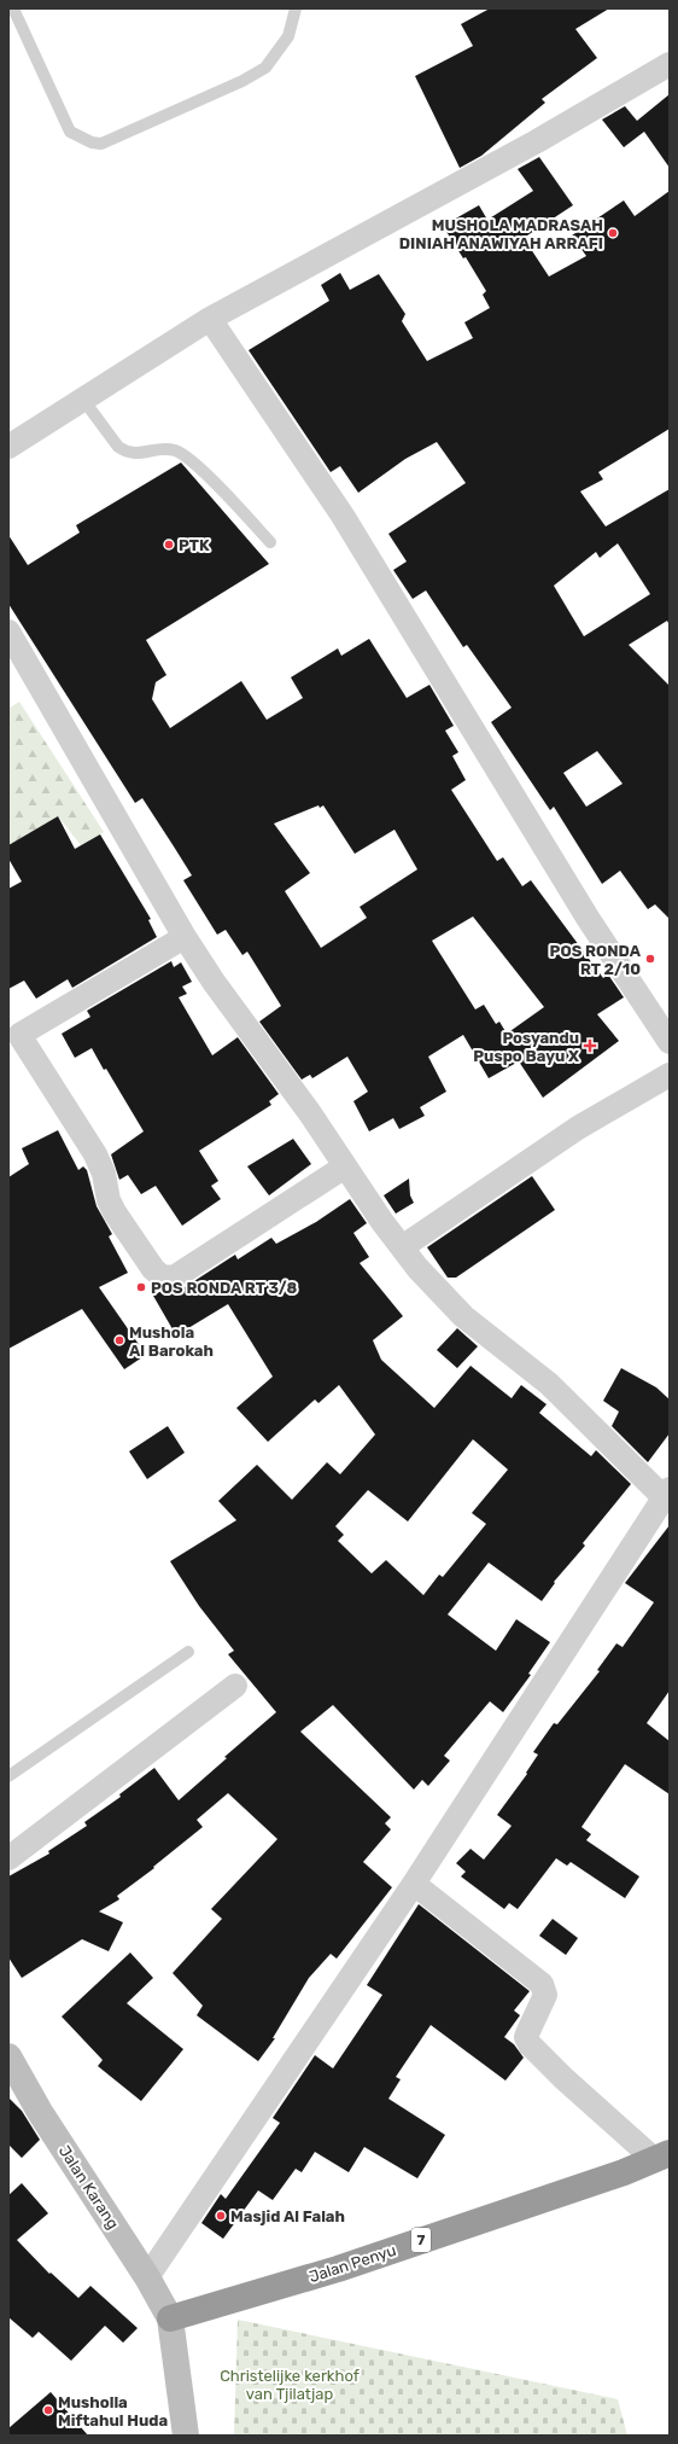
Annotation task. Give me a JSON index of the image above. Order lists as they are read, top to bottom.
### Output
{
  "streets": {
    "highway": ["7", "Jalan Penyu"],
    "main road": ["Jalan Karang"]
  },
  "crossings": [
    ["Jalan Karang", "Jalan Penyu"]
  ],
  "parks": ["Christelijke kerkhof van Tjilatjap"],
  "places": {
    "other": [
      "MUSHOLA MADRASAH DINIAH ANAWIYAH ARRAFI",
      "PTK",
      "POS RONDA RT 2/10",
      "POS RONDA RT 3/8",
      "Mushola Al Barokah",
      "Masjid Al Falah",
      "Musholla Miftahul Huda"
    ],
    "health": ["Posyandu Puspo Bayu X"]
  }
}
